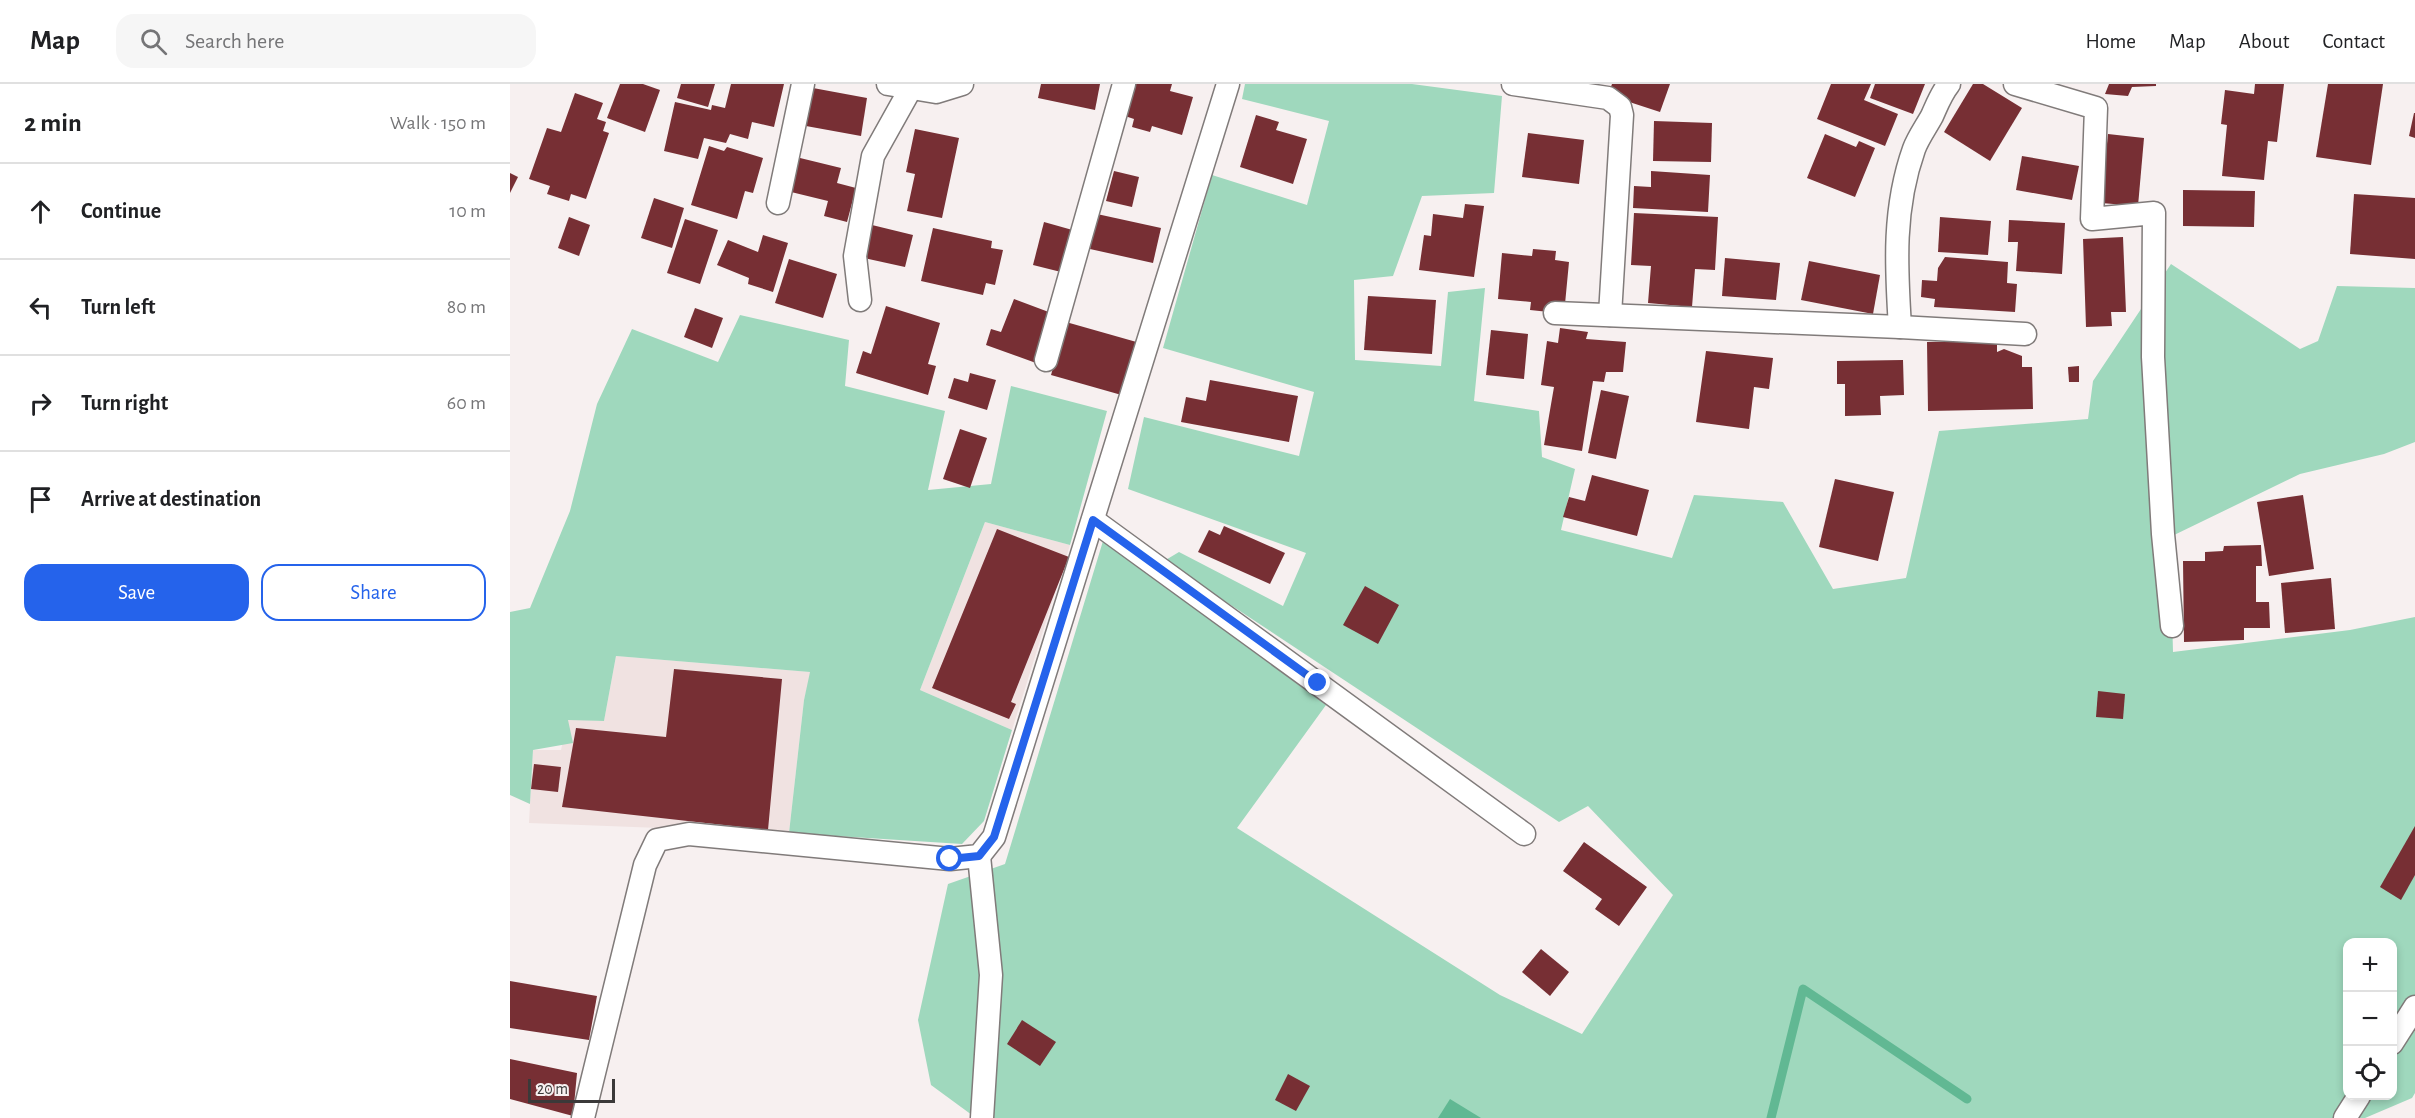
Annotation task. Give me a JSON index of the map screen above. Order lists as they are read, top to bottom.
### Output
{
  "scale_bar": "20 m",
  "page": {
    "header": "Map",
    "search": "Search here",
    "nav": [
      "Home",
      "Map",
      "About",
      "Contact"
    ],
    "heading": ["2 min", "Walk · 150 m"],
    "list": [
      ["Continue", "10 m"],
      ["Turn left", "80 m"],
      ["Turn right", "60 m"],
      "Arrive at destination"
    ],
    "buttons": ["Save", "Share"],
    "map_buttons": ["+", "−"],
    "scale": "20 m"
  }
}
